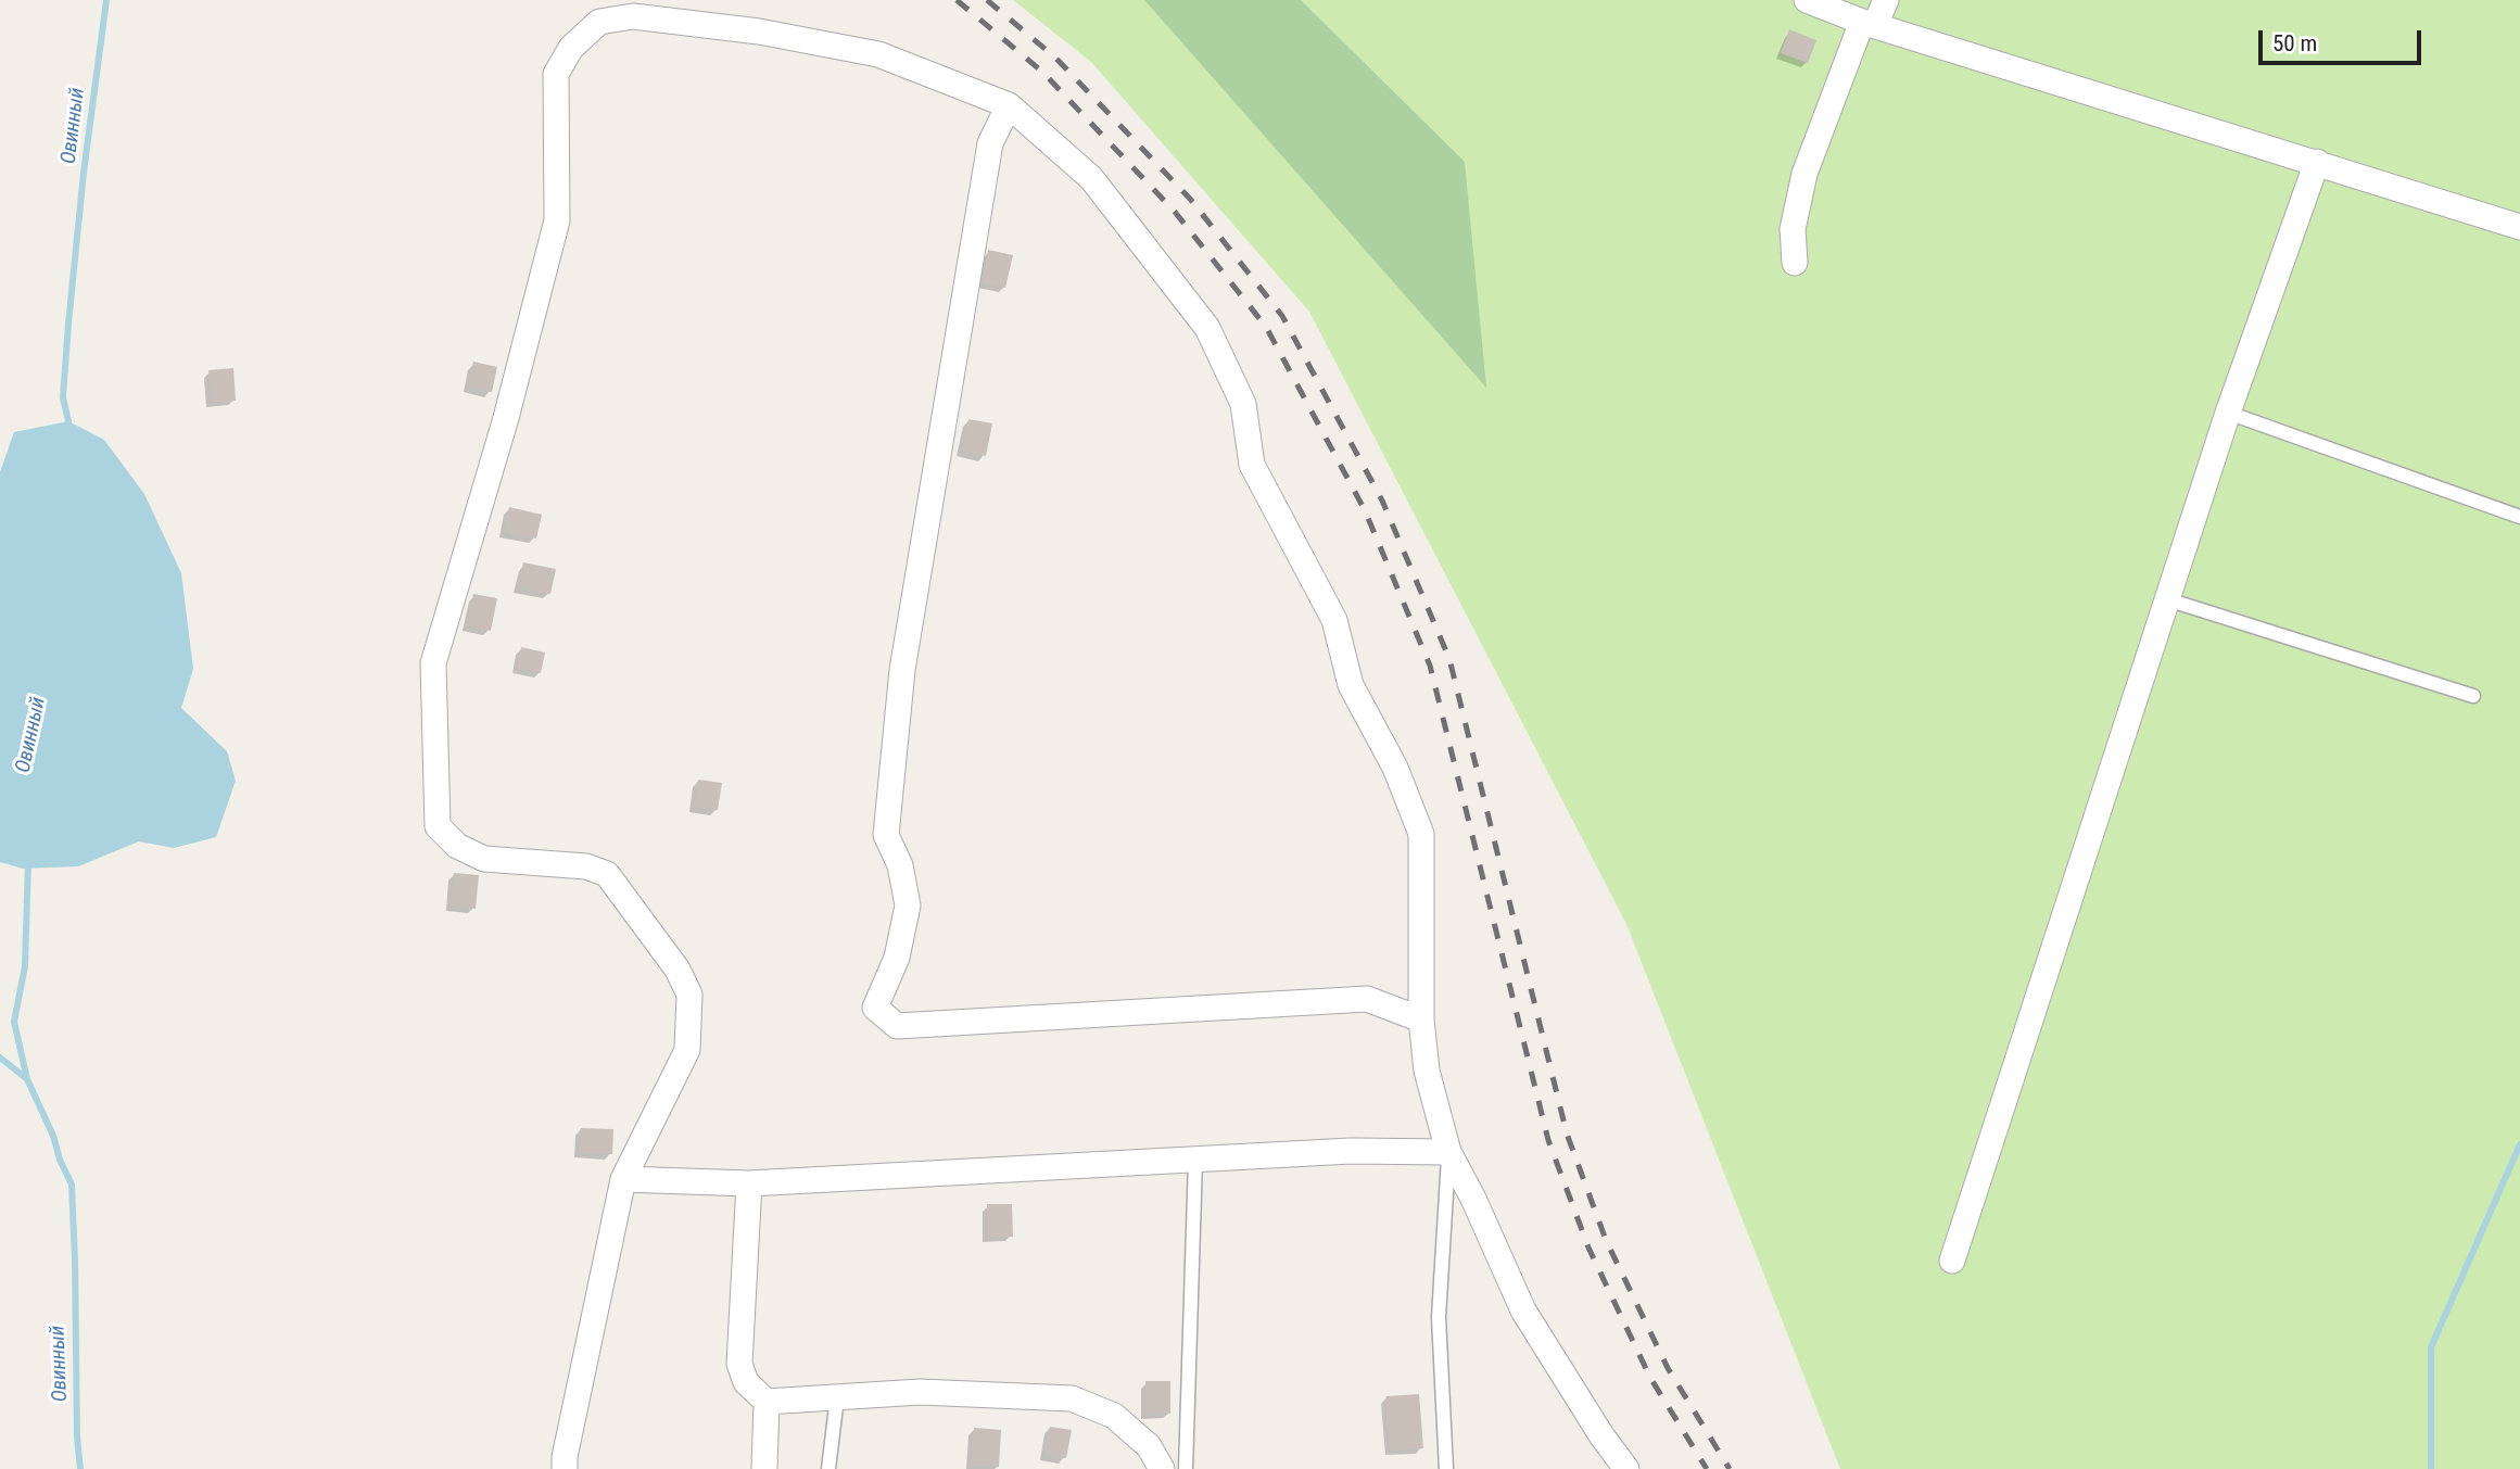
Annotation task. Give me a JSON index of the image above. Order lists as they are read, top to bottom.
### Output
{
  "water": ["Овинный"],
  "scale_bar": "50 m"
}
